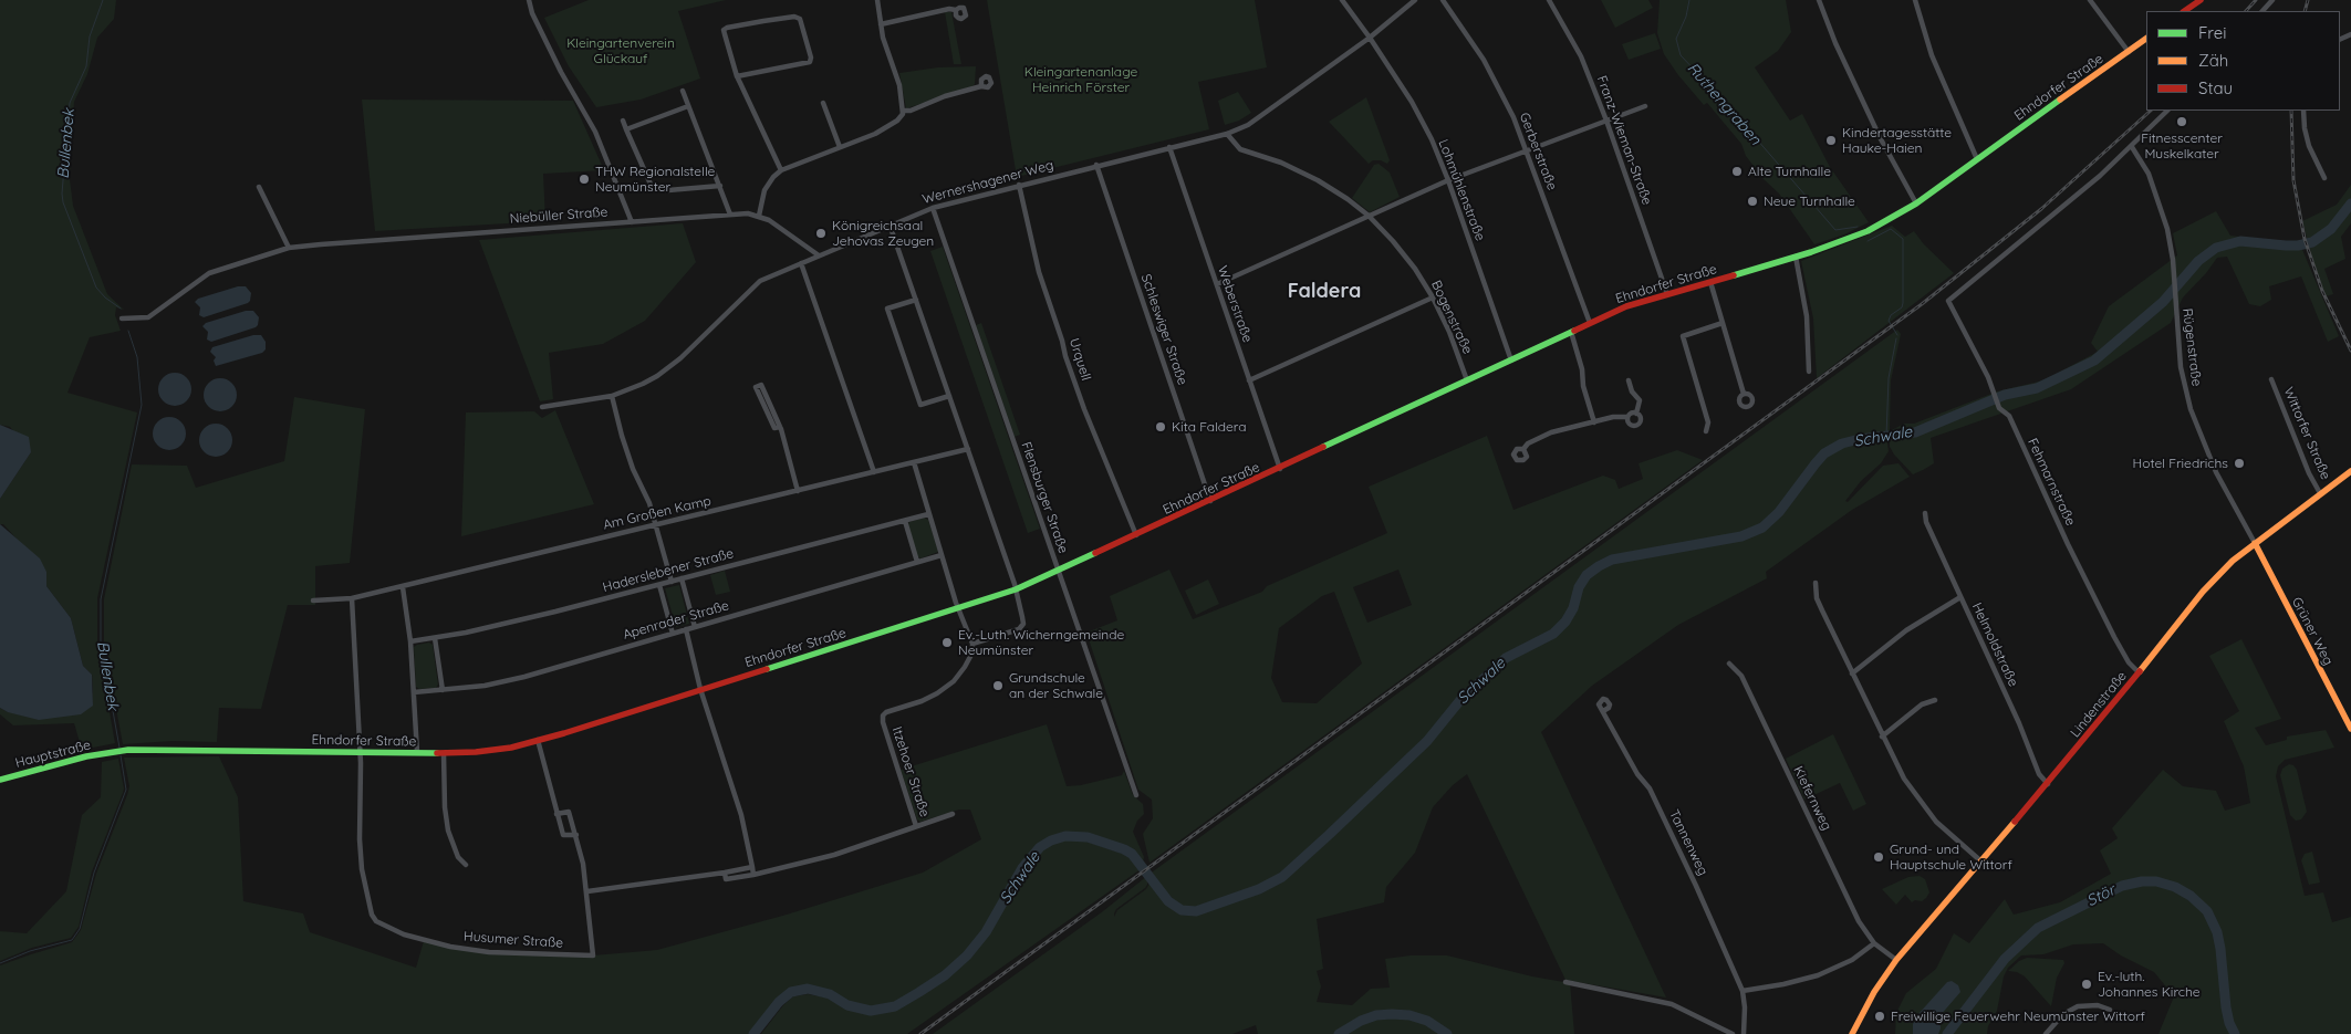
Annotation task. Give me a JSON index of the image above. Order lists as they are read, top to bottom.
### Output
{
  "streets": {
    "street": [
      "Ehndorfer Straße",
      "Franz-Wieman-Straße",
      "Gerberstraße",
      "Wernershagener Weg",
      "Lohmühlenstraße",
      "Niebüller Straße",
      "Weberstraße",
      "Bogenstraße",
      "Schleswiger Straße",
      "Rügenstraße",
      "Urquell",
      "Wittorfer Straße",
      "Fehmarnstraße",
      "Flensburger Straße",
      "Am Großen Kamp",
      "Haderslebener Straße",
      "Apenrader Straße",
      "Grüner Weg",
      "Helmoldstraße",
      "Lindenstraße",
      "Hauptstraße",
      "Itzehoer Straße",
      "Kiefernweg",
      "Tannenweg",
      "Husumer Straße"
    ]
  },
  "crossings": [
    ["Ehndorfer Straße", "Franz-Wieman-Straße"],
    ["Ehndorfer Straße", "Gerberstraße"],
    ["Ehndorfer Straße", "Lohmühlenstraße"],
    ["Ehndorfer Straße", "Weberstraße"],
    ["Ehndorfer Straße", "Bogenstraße"],
    ["Ehndorfer Straße", "Schleswiger Straße"],
    ["Ehndorfer Straße", "Urquell"],
    ["Ehndorfer Straße", "Flensburger Straße"],
    ["Ehndorfer Straße", "Hauptstraße"],
    ["Ehndorfer Straße", "Husumer Straße"],
    ["Wernershagener Weg", "Lohmühlenstraße"],
    ["Wernershagener Weg", "Niebüller Straße"],
    ["Wernershagener Weg", "Weberstraße"],
    ["Wernershagener Weg", "Bogenstraße"],
    ["Wernershagener Weg", "Schleswiger Straße"],
    ["Wernershagener Weg", "Urquell"],
    ["Wernershagener Weg", "Flensburger Straße"],
    ["Rügenstraße", "Fehmarnstraße"],
    ["Rügenstraße", "Grüner Weg"],
    ["Rügenstraße", "Lindenstraße"],
    ["Wittorfer Straße", "Lindenstraße"],
    ["Fehmarnstraße", "Lindenstraße"],
    ["Grüner Weg", "Lindenstraße"],
    ["Helmoldstraße", "Lindenstraße"],
    ["Lindenstraße", "Kiefernweg"]
  ],
  "districts": ["Faldera"],
  "water": [
    "Ruthengraben",
    "Bullenbek",
    "Schwale",
    "Stör"
  ],
  "parks": ["Kleingartenverein Glückauf", "Kleingartenanlage Heinrich Förster"],
  "places": [
    "Fitnesscenter Muskelkater",
    "Kindertagesstätte Hauke-Haien",
    "Alte Turnhalle",
    "THW Regionalstelle Neumünster",
    "Neue Turnhalle",
    "Königreichsaal Jehovas Zeugen",
    "Kita Faldera",
    "Hotel Friedrichs",
    "Ev.-Luth. Wicherngemeinde Neumünster",
    "Grundschule an der Schwale",
    "Grund- und Hauptschule Wittorf",
    "Ev.-luth. Johannes Kirche",
    "Freiwillige Feuerwehr Neumünster Wittorf"
  ],
  "legend": ["Frei", "Zäh", "Stau"]
}
